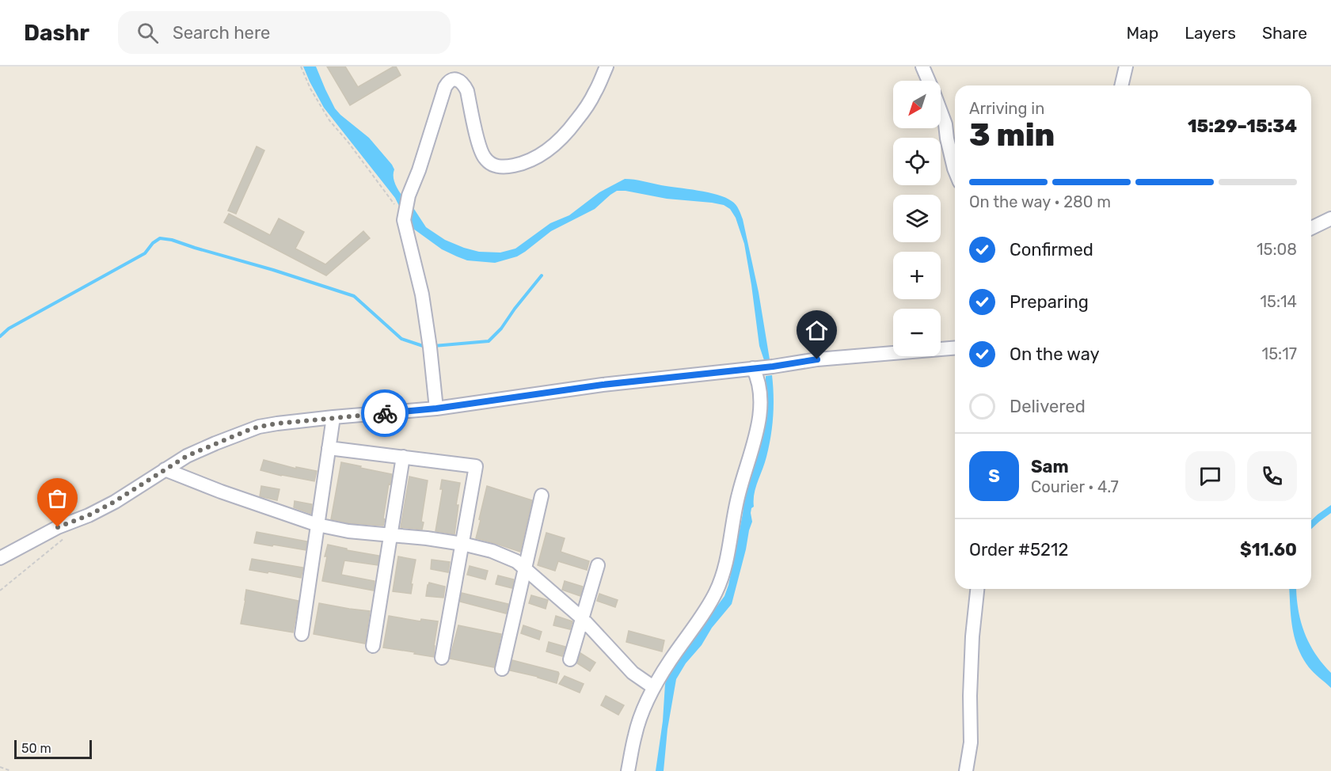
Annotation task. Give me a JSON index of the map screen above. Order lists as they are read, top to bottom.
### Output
{
  "scale_bar": "50 m",
  "north": "bottom left",
  "page": {
    "header": "Dashr",
    "search": "Search here",
    "nav": ["Map", "Layers", "Share"],
    "map_buttons": ["+", "−"],
    "heading": ["3 min", "Arriving in", "15:29–15:34"],
    "panel": [
      "Sam",
      "Courier · 4.7",
      "Order #5212",
      "$11.60"
    ],
    "bar": "On the way · 280 m",
    "list": [
      ["Confirmed", "15:08"],
      ["Preparing", "15:14"],
      ["On the way", "15:17"],
      "Delivered"
    ],
    "round": "S",
    "scale": "50 m"
  }
}
